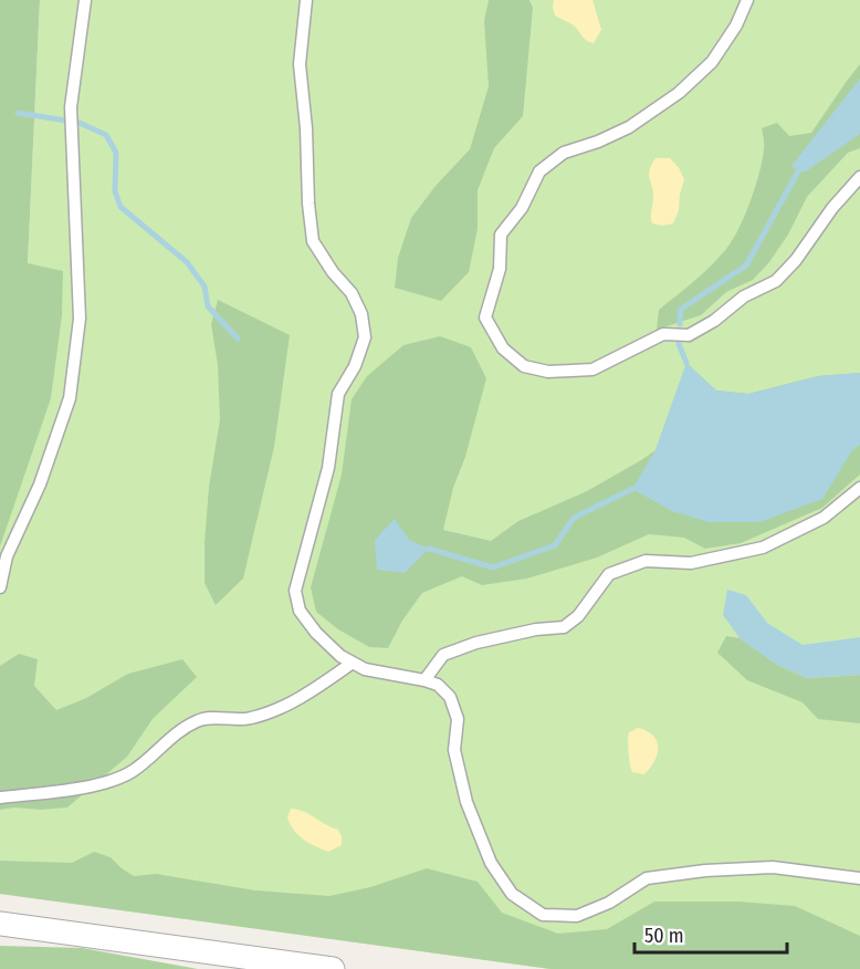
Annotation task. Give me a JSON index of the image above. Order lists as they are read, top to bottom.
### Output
{
  "scale_bar": "50 m"
}
